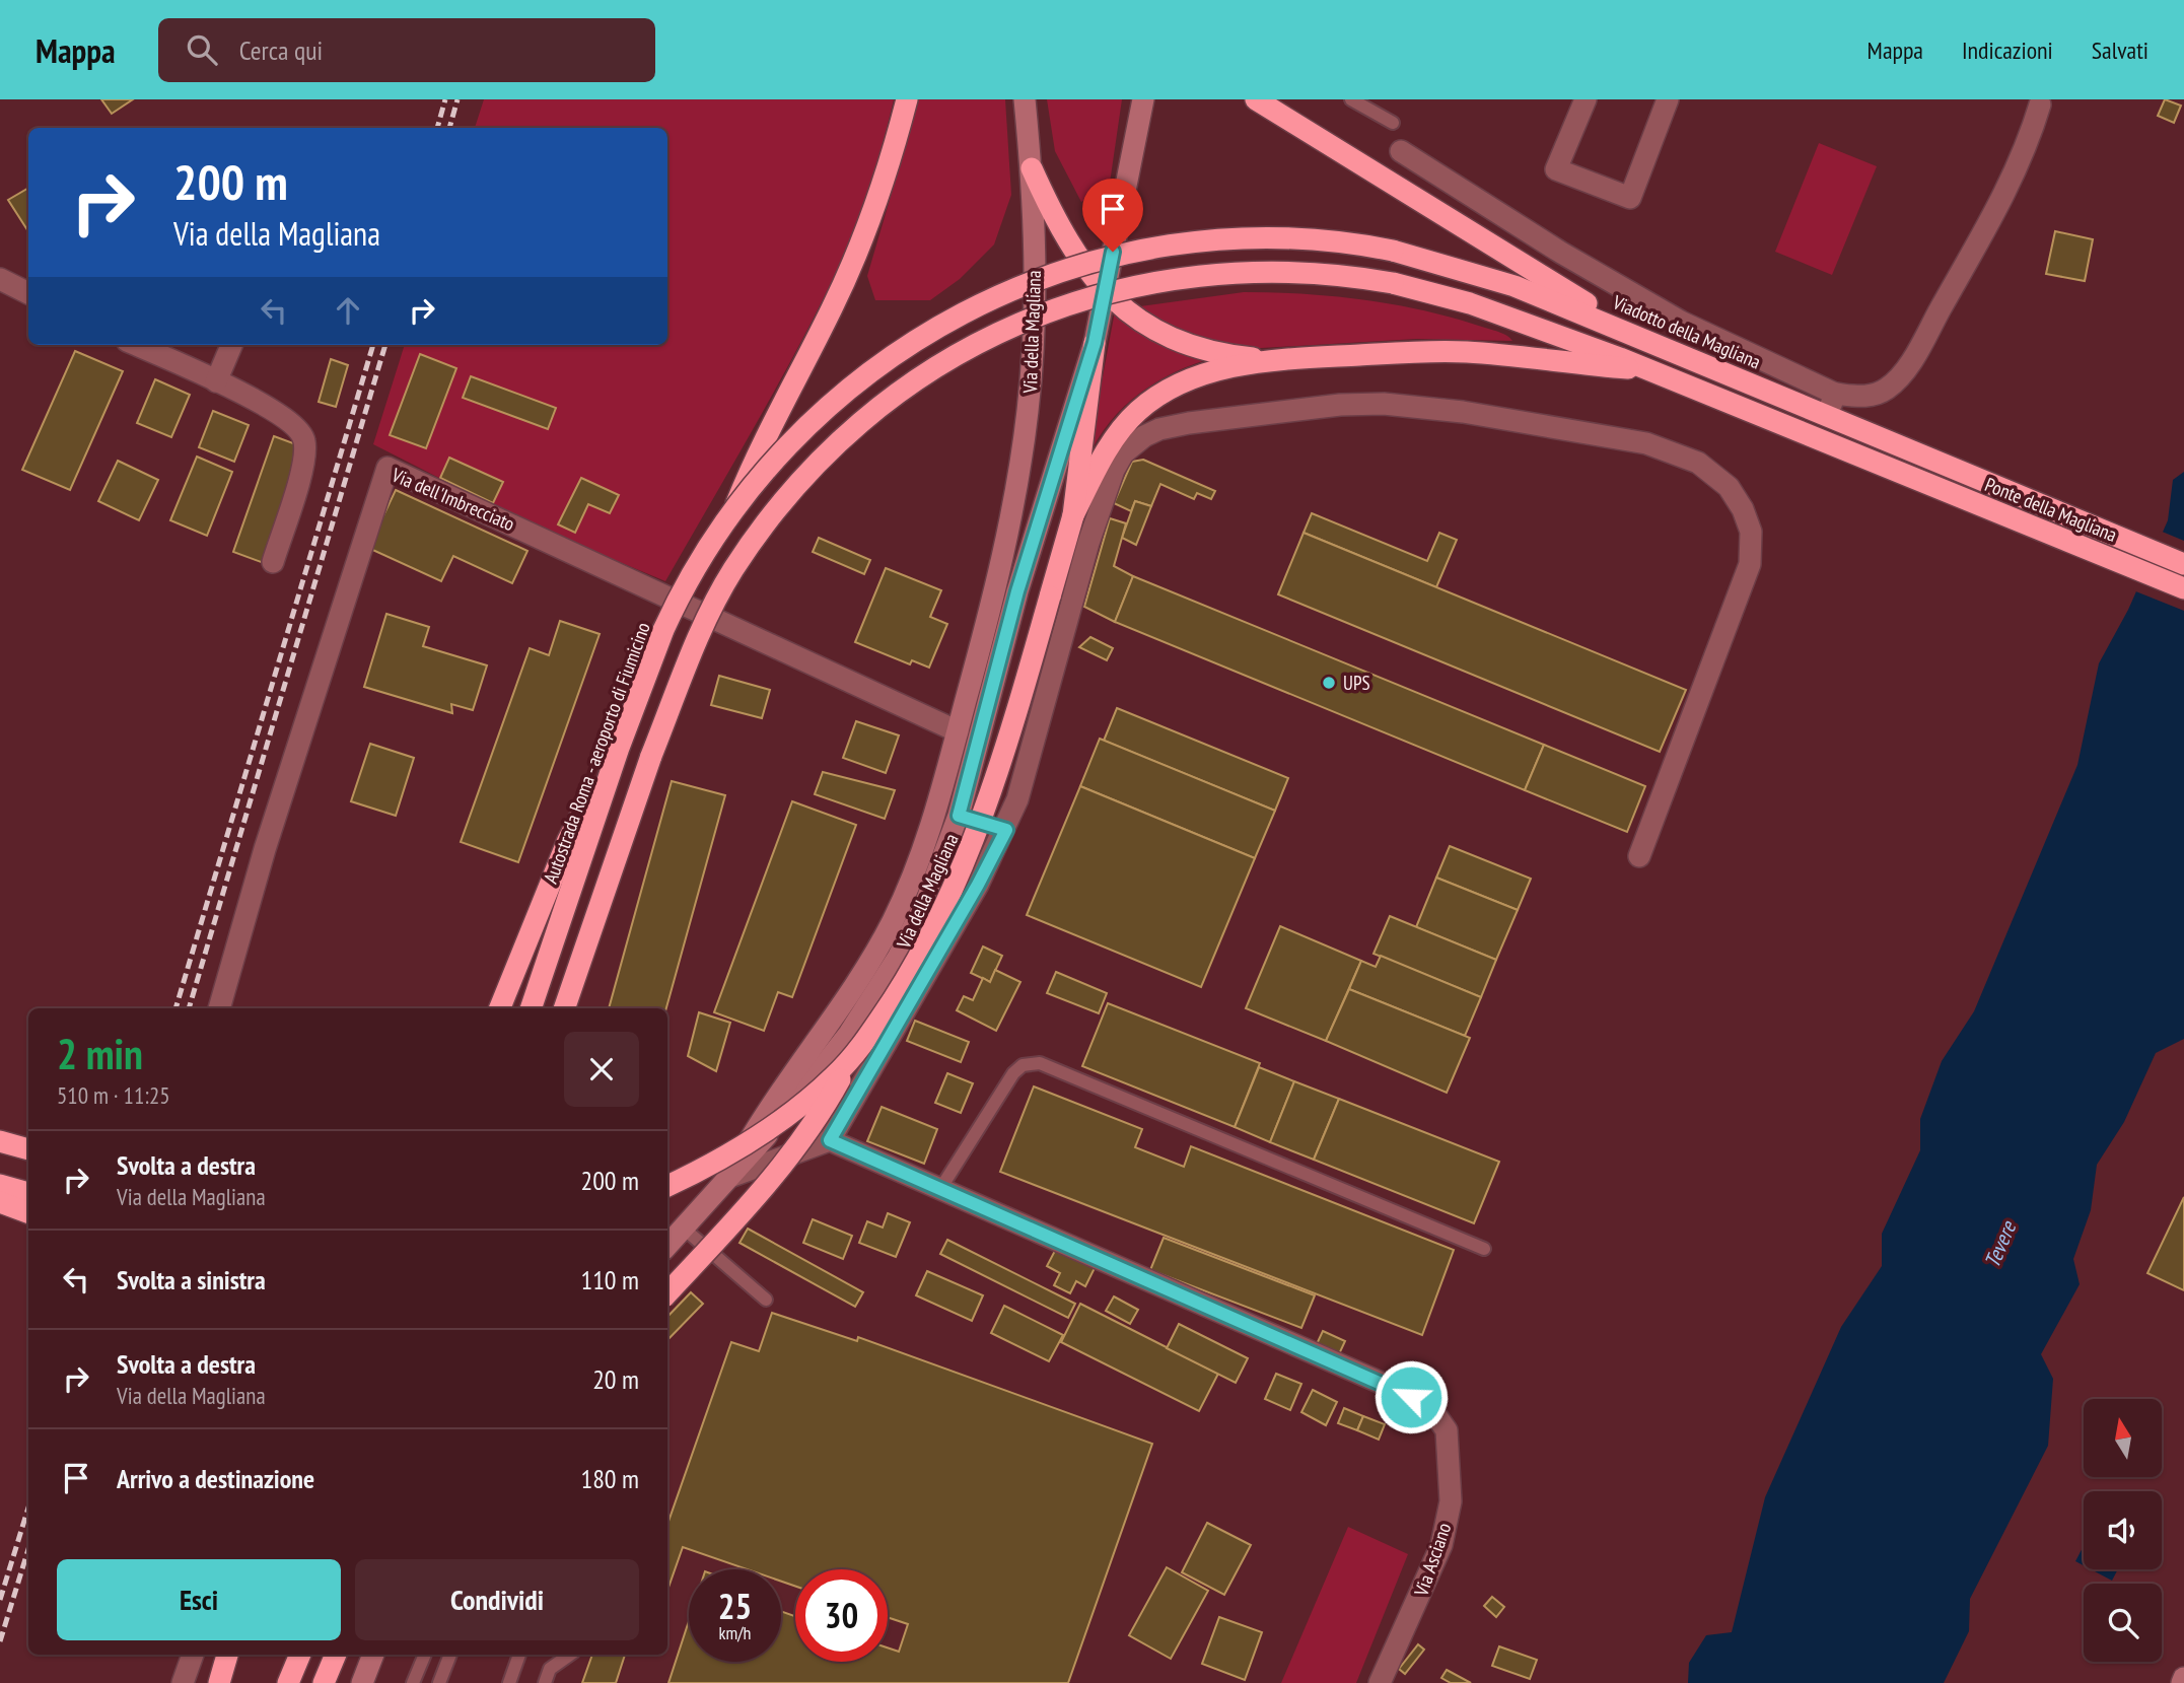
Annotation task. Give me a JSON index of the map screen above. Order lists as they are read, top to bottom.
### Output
{
  "streets": {
    "highway": ["Viadotto della Magliana", "Ponte della Magliana", "Autostrada Roma - aeroporto di Fiumicino"],
    "main road": ["Via della Magliana"],
    "street": ["Via dell'Imbrecciato", "Via Asciano"]
  },
  "crossings": [
    ["Via della Magliana", "Via dell'Imbrecciato"],
    ["Via della Magliana", "Via Asciano"],
    ["Viadotto della Magliana", "Ponte della Magliana"],
    ["Viadotto della Magliana", "Autostrada Roma - aeroporto di Fiumicino"]
  ],
  "water": ["Tevere"],
  "places": ["UPS"],
  "north": "top",
  "page": {
    "header": "Mappa",
    "search": "Cerca qui",
    "nav": ["Mappa", "Indicazioni", "Salvati"],
    "turn": ["200 m", "Via della Magliana"],
    "heading": ["2 min", "510 m · 11:25"],
    "list": [
      {
        "name": "Svolta a destra",
        "note": "Via della Magliana",
        "value": "200 m"
      },
      {
        "name": "Svolta a sinistra",
        "value": "110 m"
      },
      {
        "name": "Svolta a destra",
        "note": "Via della Magliana",
        "value": "20 m"
      },
      {
        "name": "Arrivo a destinazione",
        "value": "180 m"
      }
    ],
    "buttons": ["Esci", "Condividi"],
    "speed": "25 km/h",
    "limit": "30"
  }
}
